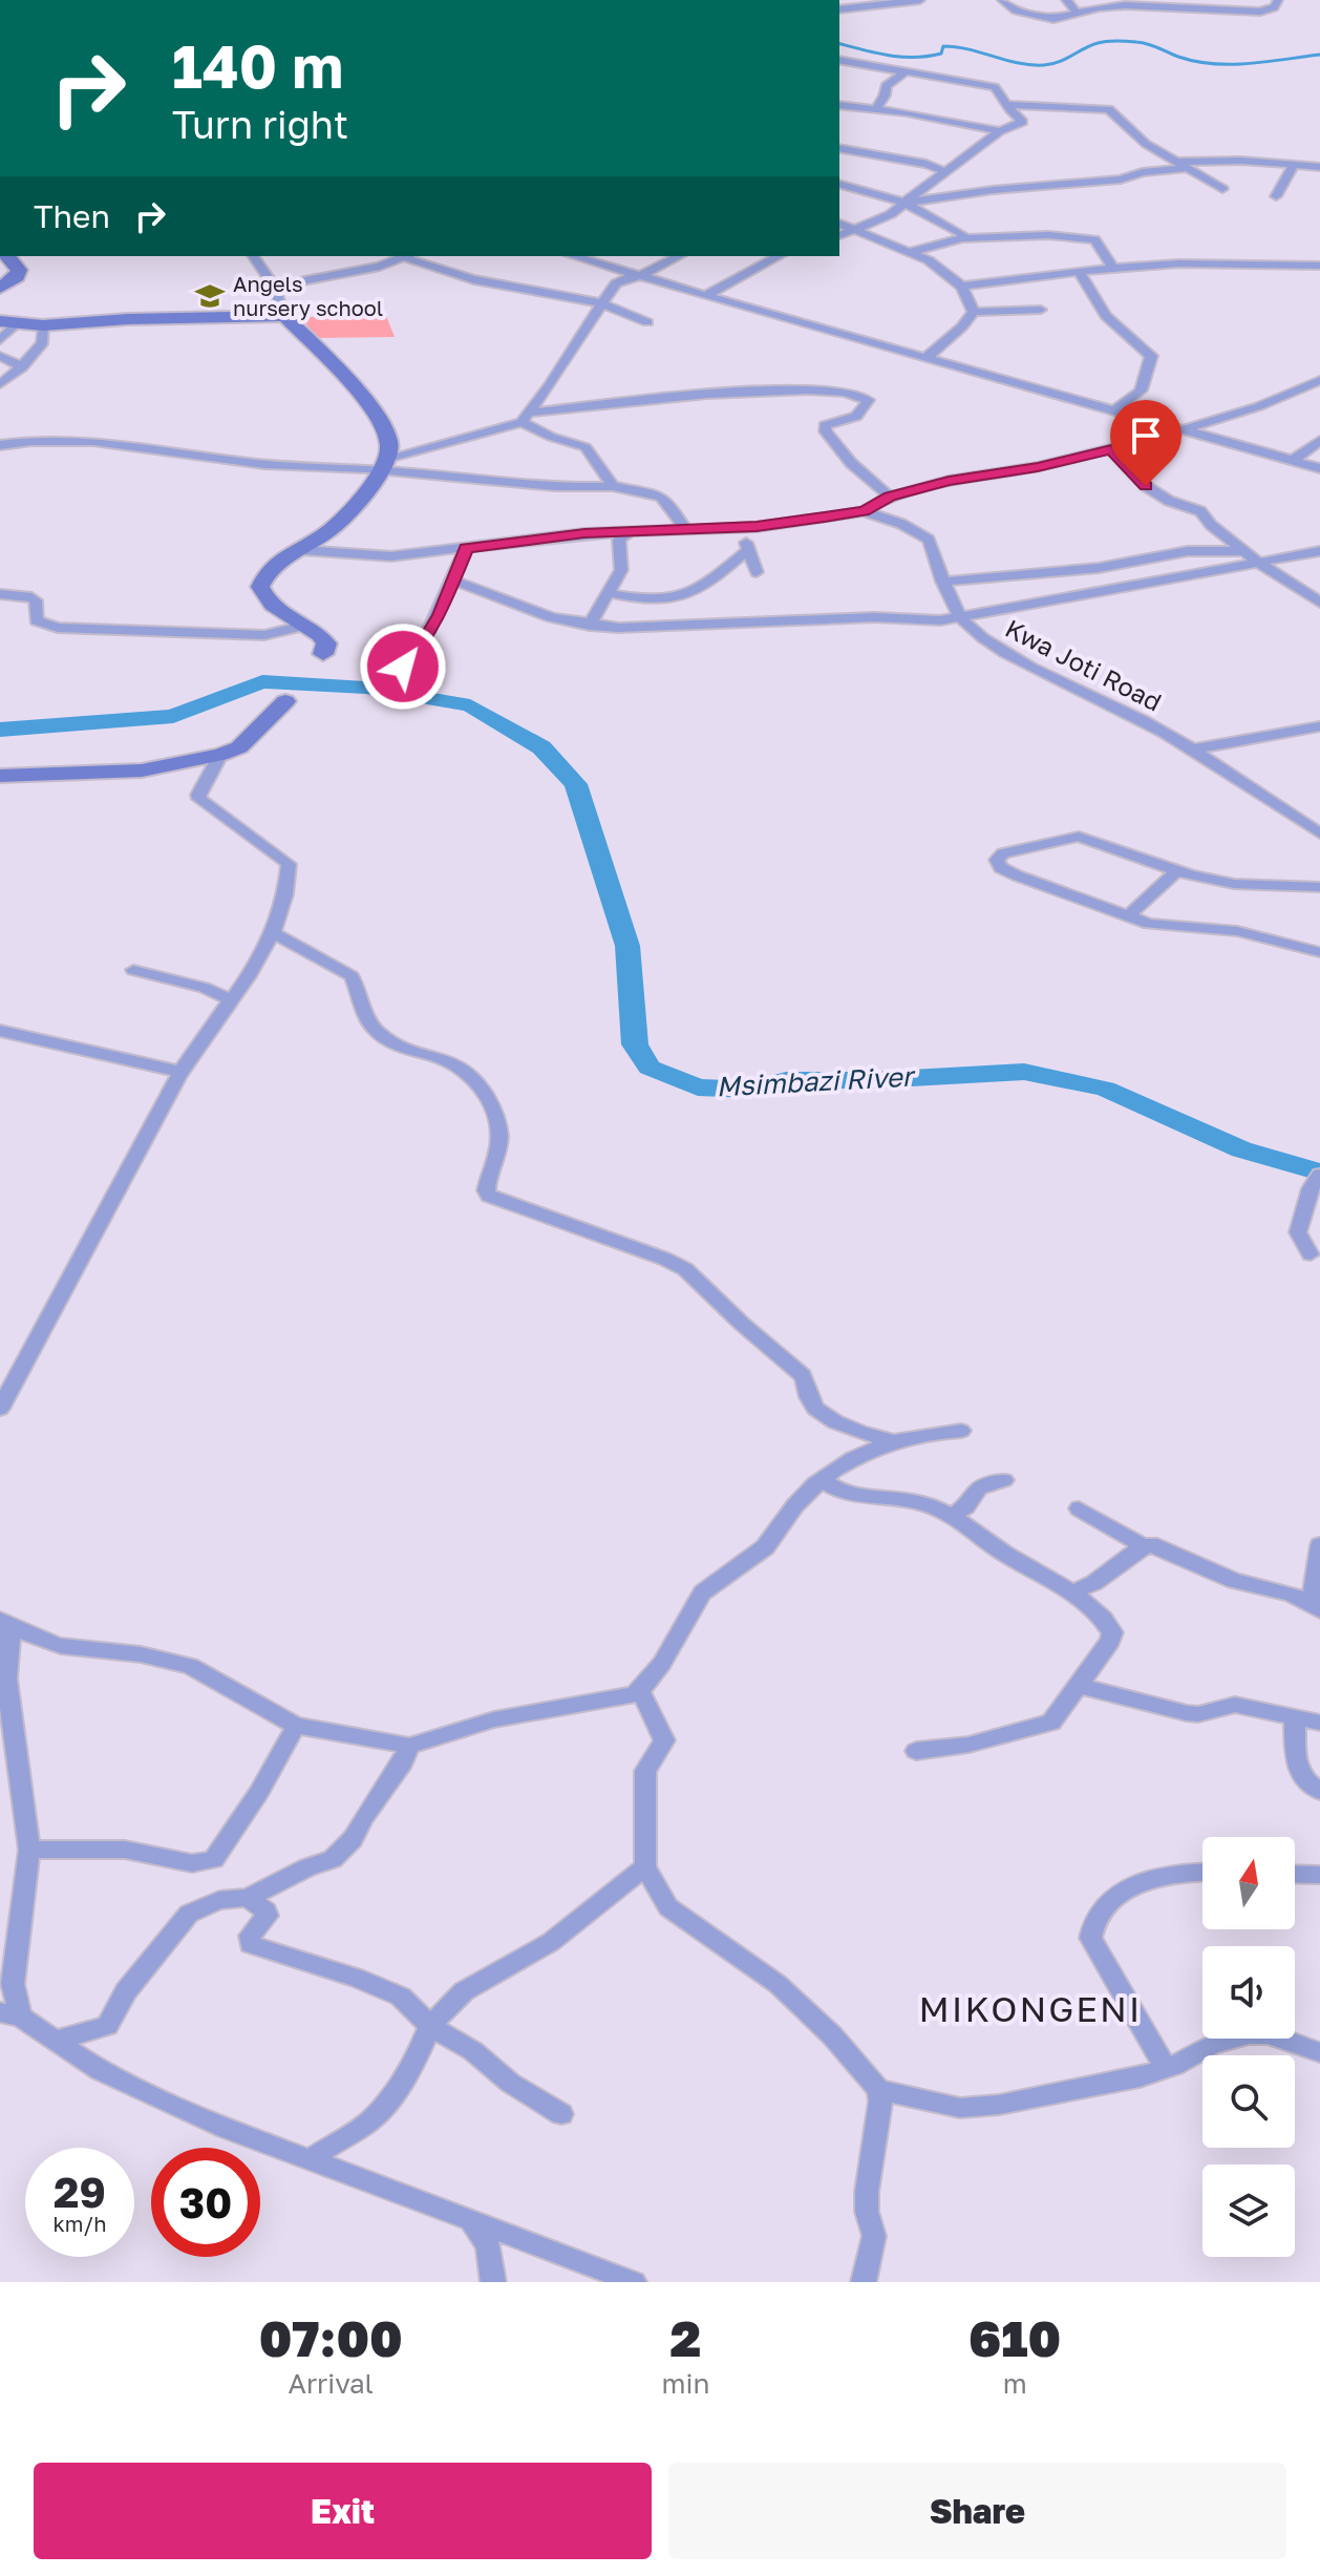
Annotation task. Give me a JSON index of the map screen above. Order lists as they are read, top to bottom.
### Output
{
  "streets": {
    "street": ["Kwa Joti Road"]
  },
  "districts": ["MIKONGENI"],
  "water": ["Msimbazi River"],
  "places": {
    "school or university": ["Angels nursery school"]
  },
  "north": "top",
  "page": {
    "turn": ["140 m", "Turn right"],
    "then": "Then",
    "speed": "29 km/h",
    "limit": "30",
    "eta": [
      "07:00",
      "Arrival",
      "2",
      "min",
      "610",
      "m"
    ],
    "buttons": ["Exit", "Share"]
  }
}
